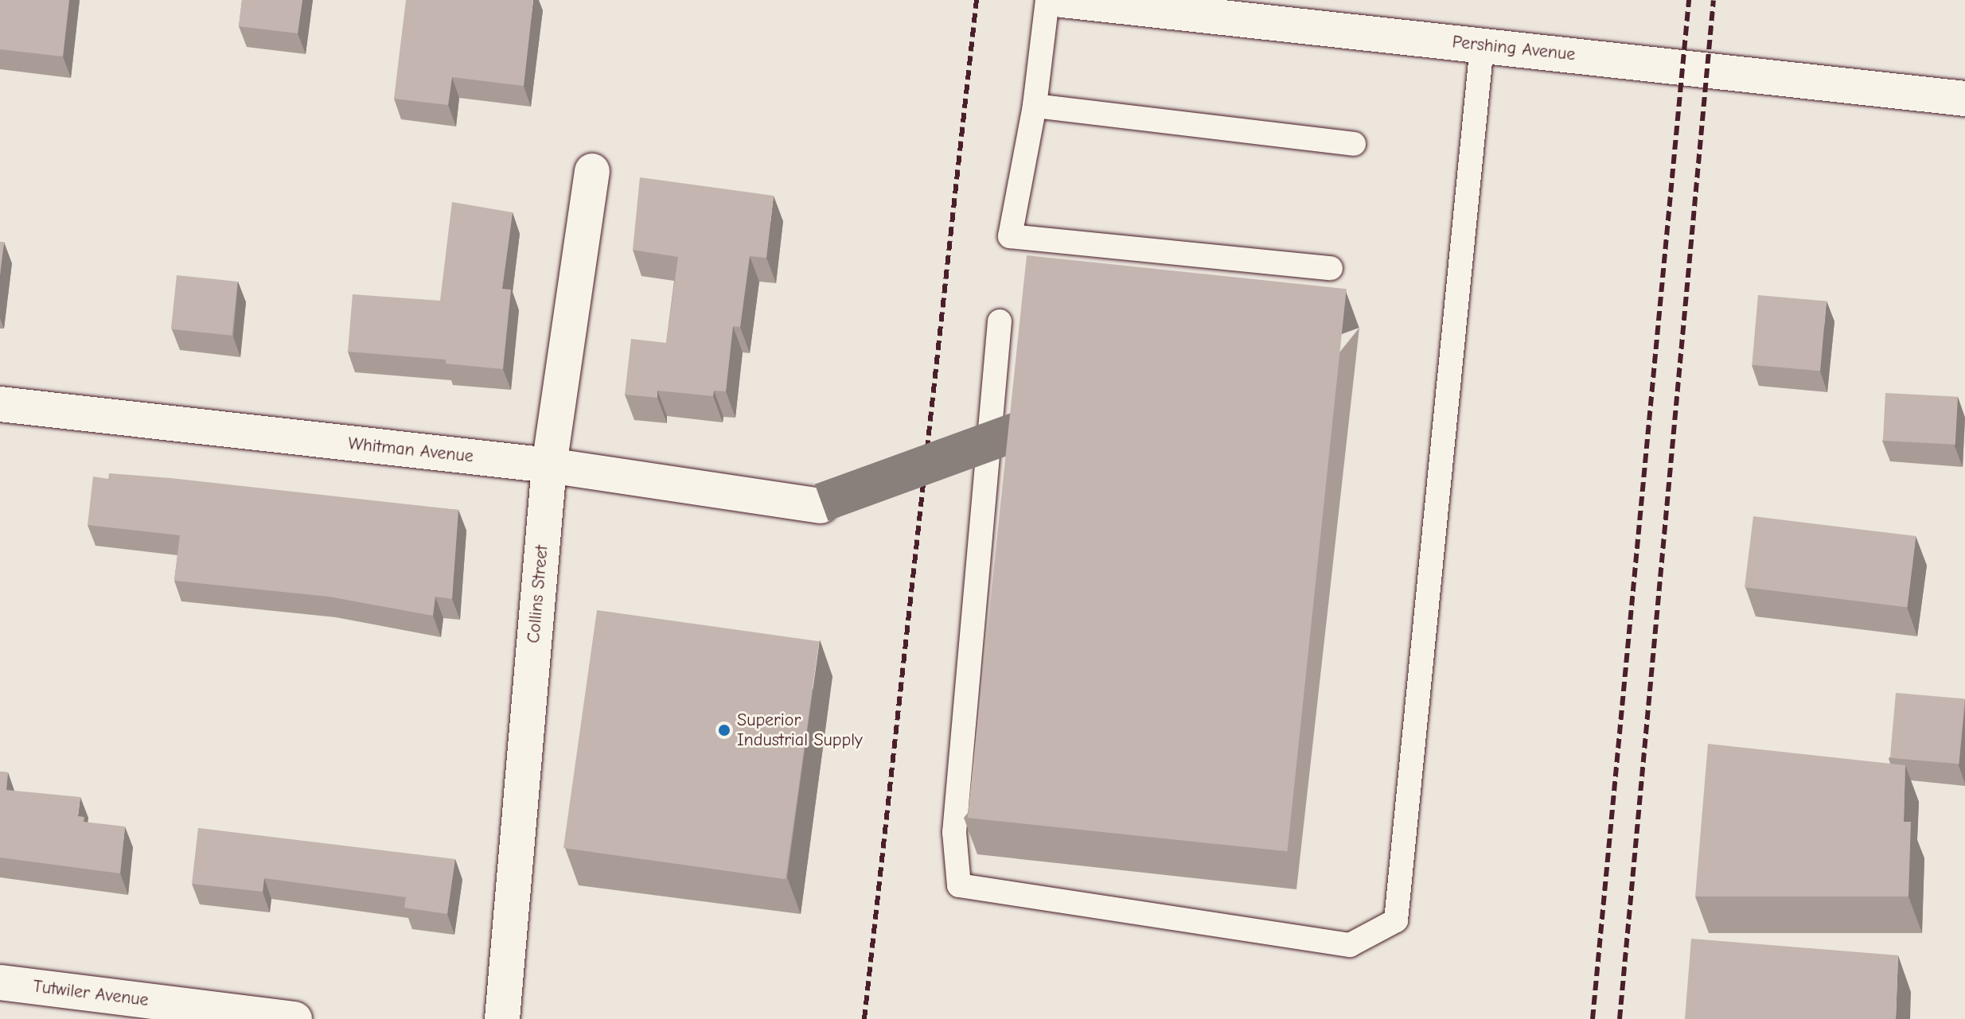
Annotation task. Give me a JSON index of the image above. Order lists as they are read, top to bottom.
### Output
{
  "streets": {
    "street": [
      "Pershing Avenue",
      "Whitman Avenue",
      "Collins Street",
      "Tutwiler Avenue"
    ]
  },
  "crossings": [
    ["Whitman Avenue", "Collins Street"]
  ],
  "places": ["Superior Industrial Supply"]
}
